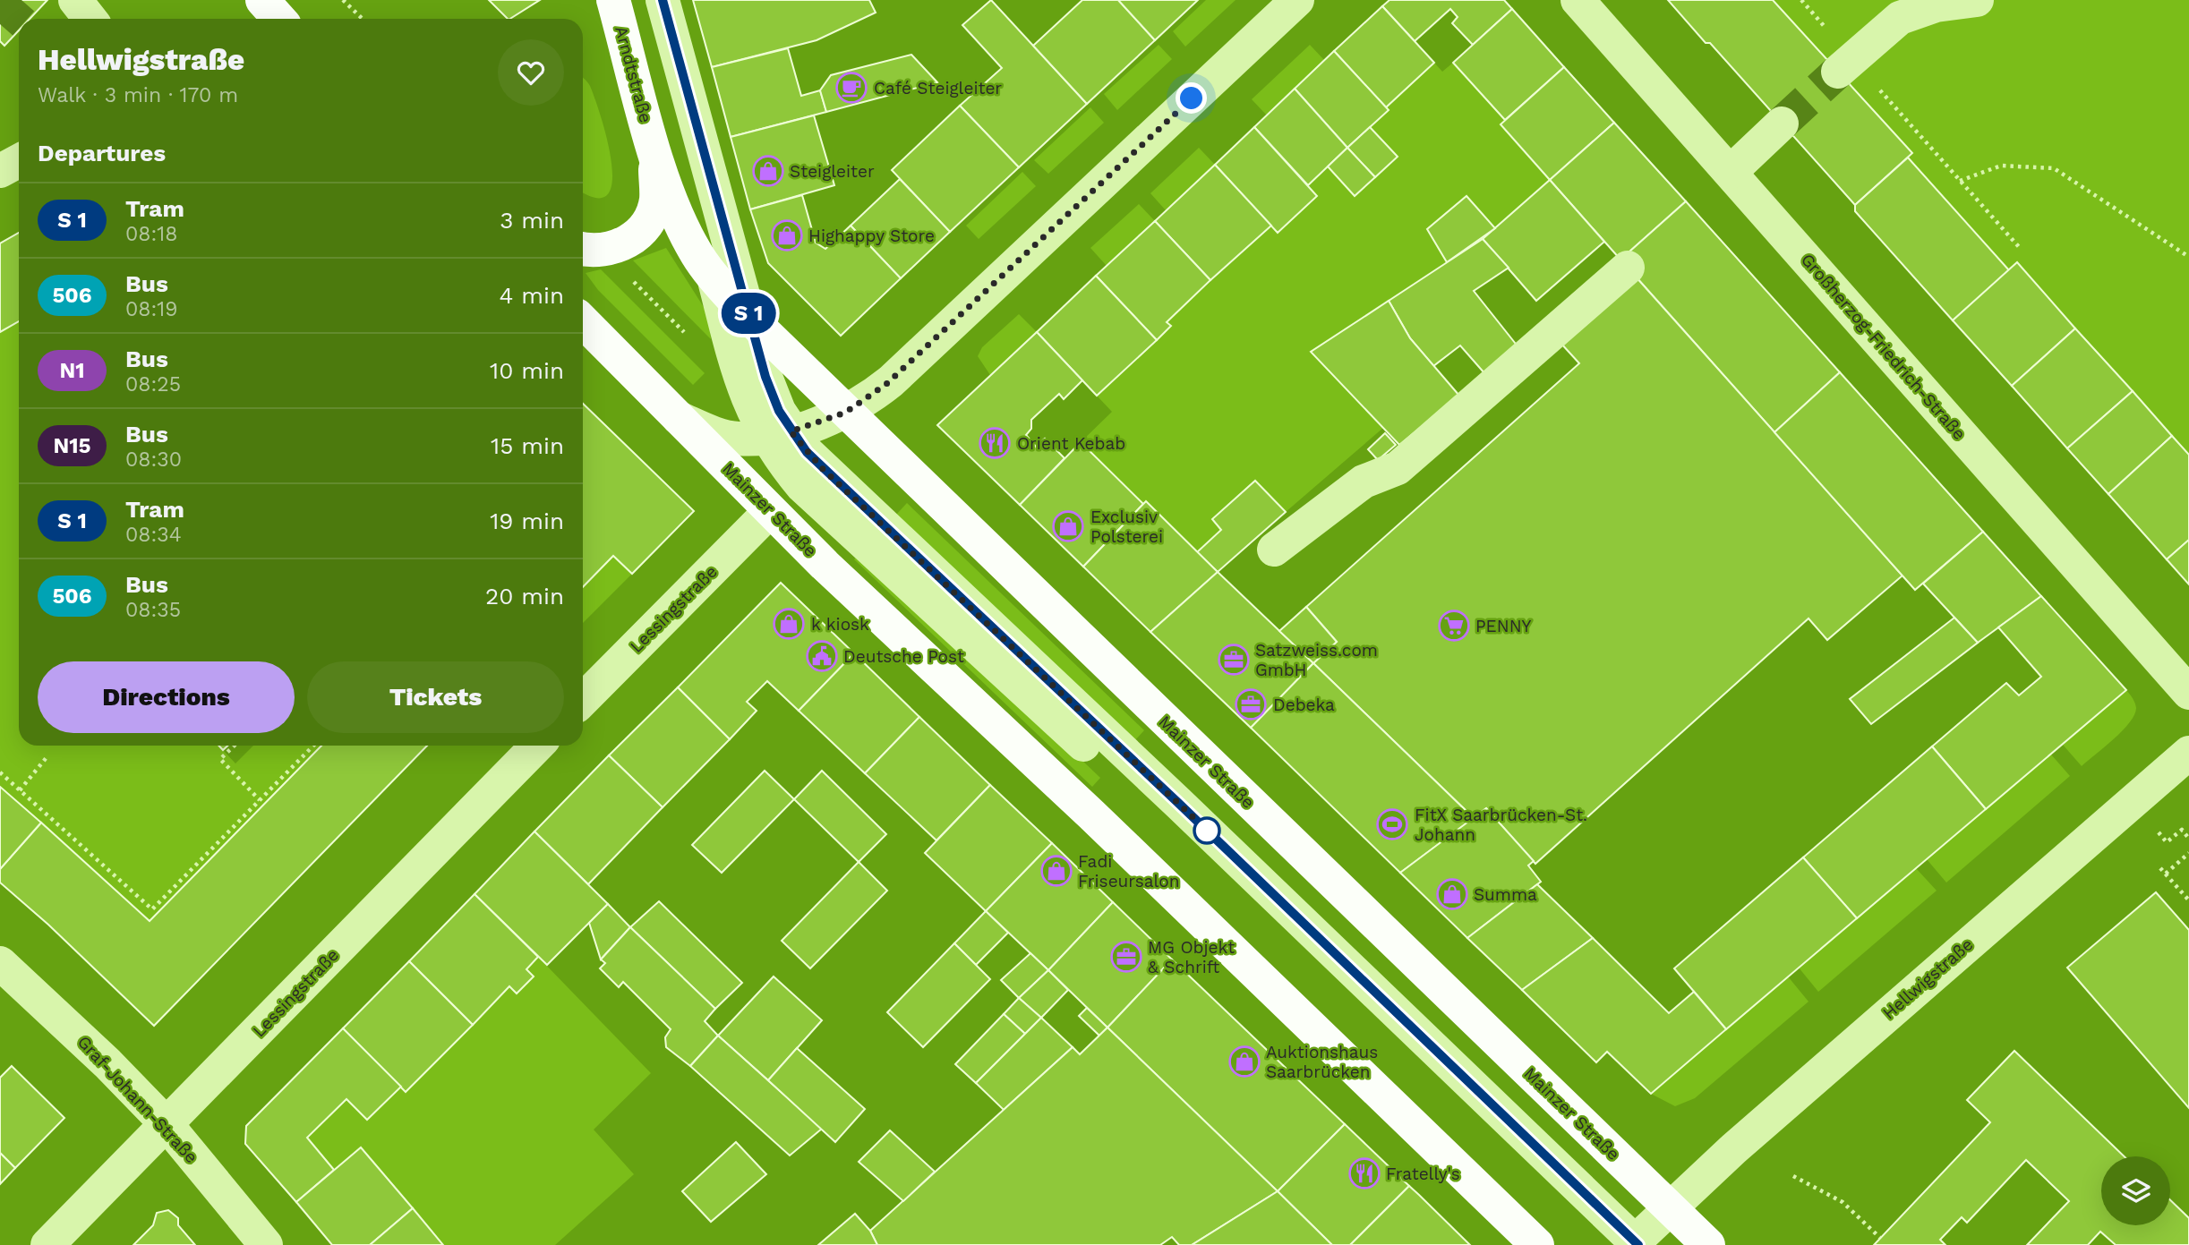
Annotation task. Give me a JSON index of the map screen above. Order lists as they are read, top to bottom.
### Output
{
  "streets": {
    "main road": ["Arndtstraße", "Mainzer Straße"],
    "street": [
      "Großherzog-Friedrich-Straße",
      "Lessingstraße",
      "Hellwigstraße",
      "Graf-Johann-Straße"
    ]
  },
  "crossings": [
    ["Arndtstraße", "Mainzer Straße"],
    ["Mainzer Straße", "Lessingstraße"],
    ["Mainzer Straße", "Hellwigstraße"],
    ["Lessingstraße", "Graf-Johann-Straße"]
  ],
  "places": {
    "cafe": ["Café Steigleiter"],
    "shop": [
      "Steigleiter",
      "Highappy Store",
      "Exclusiv Polsterei",
      "k kiosk",
      "Fadi Friseursalon",
      "Summa",
      "Auktionshaus Saarbrücken"
    ],
    "restaurant": ["Orient Kebab", "Fratelly's"],
    "supermarket": ["PENNY"],
    "public building": ["Deutsche Post"],
    "office": ["Satzweiss.com GmbH", "Debeka", "MG Objekt & Schrift"],
    "sports": ["FitX Saarbrücken-St. Johann"]
  },
  "page": {
    "on_map": "S 1",
    "heading": [
      ["Hellwigstraße", "Walk · 3 min · 170 m"],
      "Departures"
    ],
    "list": [
      {
        "mark": "S 1",
        "name": "Tram",
        "note": "08:18",
        "value": "3 min"
      },
      {
        "mark": "506",
        "name": "Bus",
        "note": "08:19",
        "value": "4 min"
      },
      {
        "mark": "N1",
        "name": "Bus",
        "note": "08:25",
        "value": "10 min"
      },
      {
        "mark": "N15",
        "name": "Bus",
        "note": "08:30",
        "value": "15 min"
      },
      {
        "mark": "S 1",
        "name": "Tram",
        "note": "08:34",
        "value": "19 min"
      },
      {
        "mark": "506",
        "name": "Bus",
        "note": "08:35",
        "value": "20 min"
      }
    ],
    "buttons": ["Directions", "Tickets"]
  }
}
